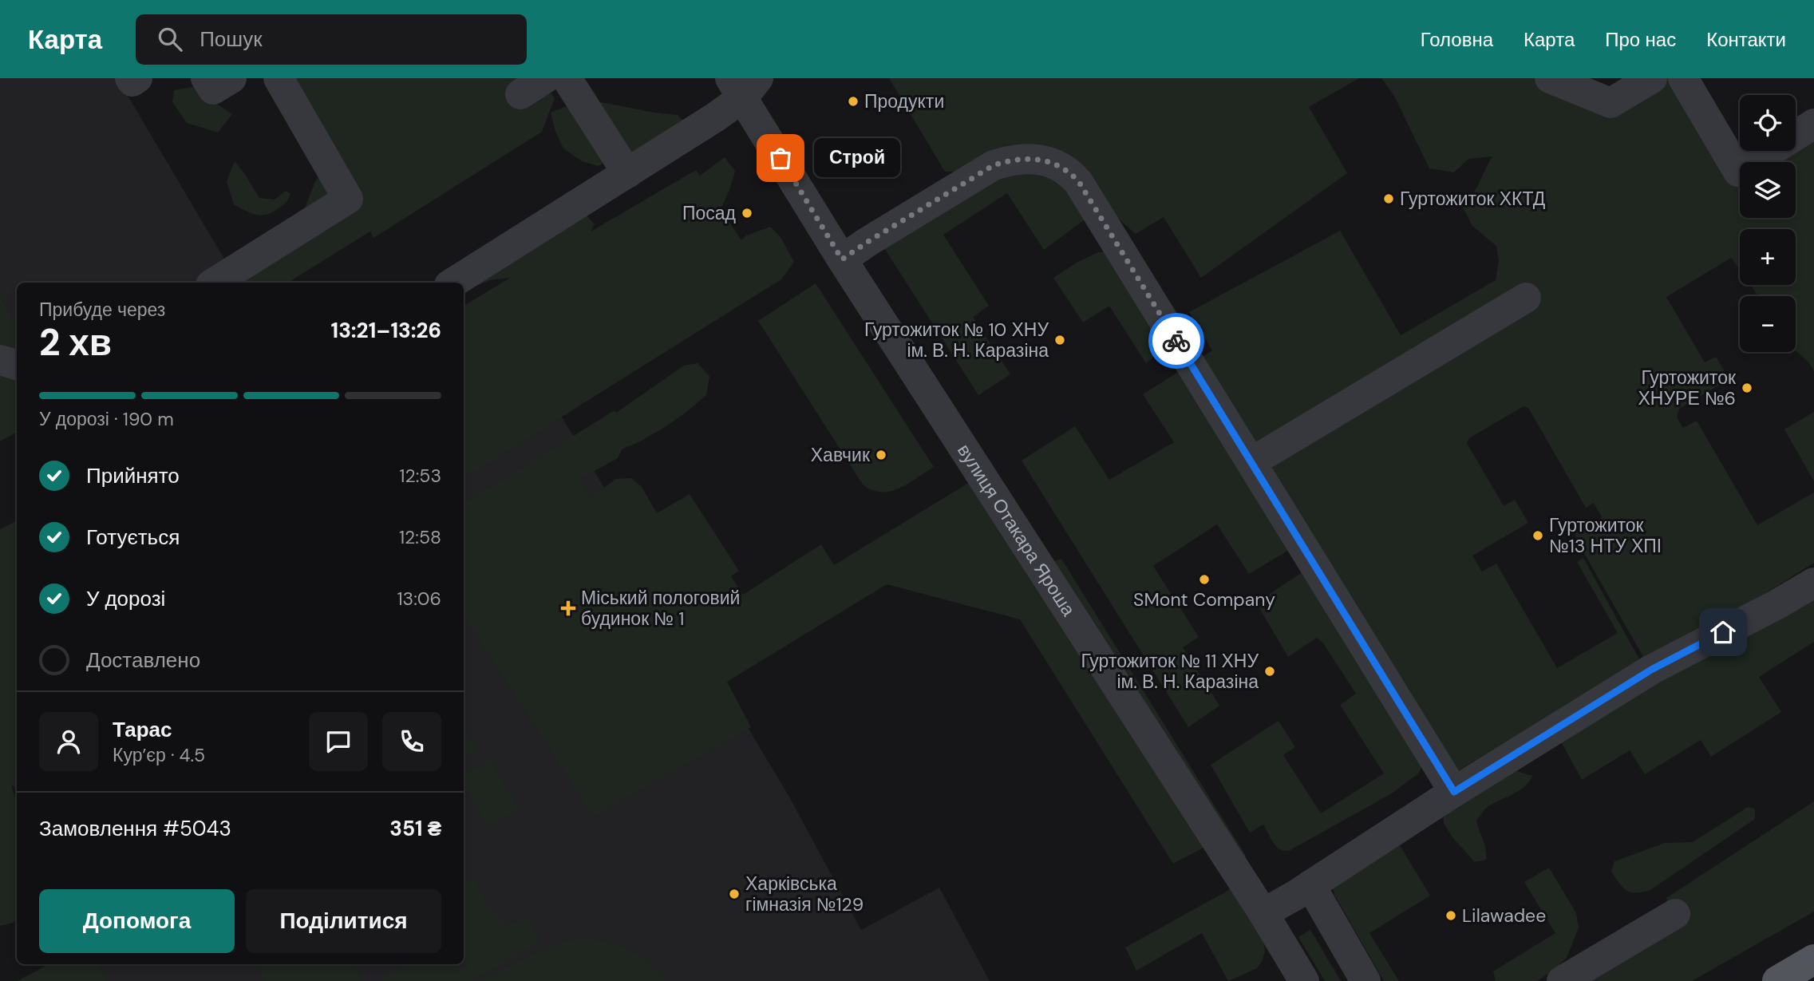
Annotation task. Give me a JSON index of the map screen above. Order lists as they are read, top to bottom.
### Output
{
  "streets": {
    "street": ["вулиця Отакара Яроша"]
  },
  "places": {
    "other": [
      "Продукти",
      "Строй",
      "Гуртожиток ХКТД",
      "Посад",
      "Гуртожиток № 10 ХНУ ім. В. Н. Каразіна",
      "Гуртожиток ХНУРЕ №6",
      "Хавчик",
      "Гуртожиток №13 НТУ ХПІ",
      "SMont Company",
      "Гуртожиток № 11 ХНУ ім. В. Н. Каразіна",
      "Харківська гімназія №129",
      "Lilawadee"
    ],
    "health": ["Міський пологовий будинок № 1"]
  },
  "page": {
    "header": "Карта",
    "search": "Пошук",
    "nav": [
      "Головна",
      "Карта",
      "Про нас",
      "Контакти"
    ],
    "map_buttons": ["+", "−"],
    "bubble": "Строй",
    "heading": ["2 хв", "Прибуде через", "13:21–13:26"],
    "panel": [
      "Тарас",
      "Кур’єр · 4.5",
      "Замовлення #5043",
      "351 ₴"
    ],
    "bar": "У дорозі · 190 m",
    "list": [
      ["Прийнято", "12:53"],
      ["Готується", "12:58"],
      ["У дорозі", "13:06"],
      "Доставлено"
    ],
    "buttons": ["Допомога", "Поділитися"]
  }
}
